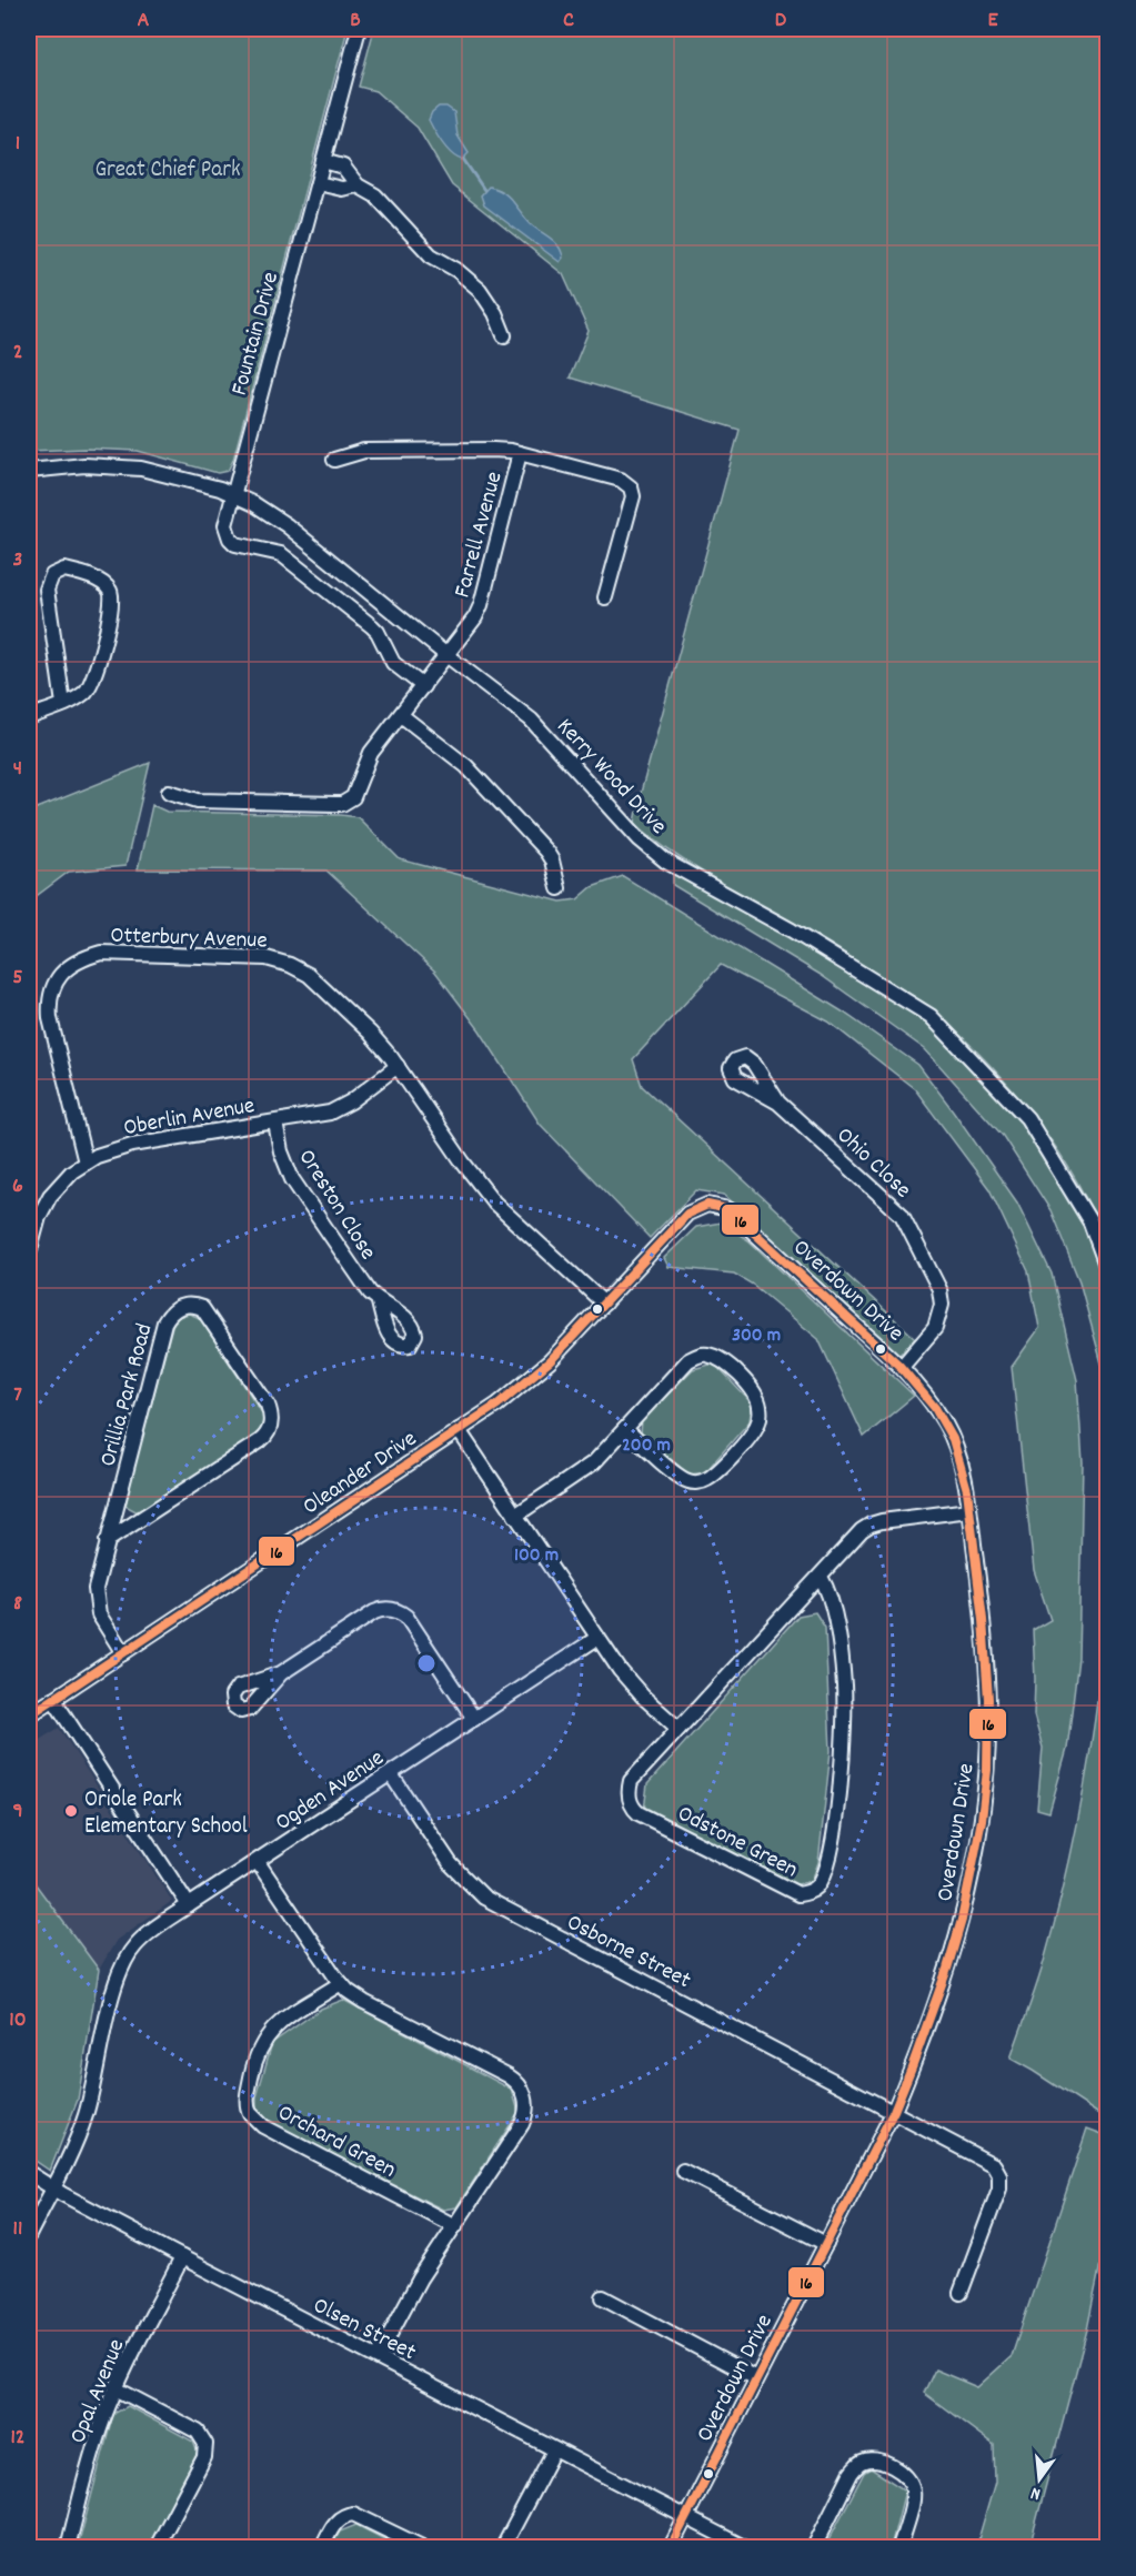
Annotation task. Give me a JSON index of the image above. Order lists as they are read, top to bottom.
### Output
{
  "streets": {
    "street": [
      "Fountain Drive",
      "Farrell Avenue",
      "Kerry Wood Drive",
      "Otterbury Avenue",
      "Oberlin Avenue",
      "Ohio Close",
      "Oreston Close",
      "Overdown Drive",
      "Orillia Park Road",
      "Oleander Drive",
      "Ogden Avenue",
      "Odstone Green",
      "Osborne Street",
      "Orchard Green",
      "Olsen Street",
      "Opal Avenue"
    ]
  },
  "crossings": [
    ["Fountain Drive", "Farrell Avenue"],
    ["Fountain Drive", "Kerry Wood Drive"],
    ["Farrell Avenue", "Kerry Wood Drive"],
    ["Otterbury Avenue", "Oberlin Avenue"],
    ["Otterbury Avenue", "Oleander Drive"],
    ["Oberlin Avenue", "Oreston Close"],
    ["Ohio Close", "Overdown Drive"],
    ["Overdown Drive", "Oleander Drive"],
    ["Overdown Drive", "Odstone Green"],
    ["Overdown Drive", "Osborne Street"],
    ["Overdown Drive", "Olsen Street"],
    ["Orillia Park Road", "Oleander Drive"],
    ["Ogden Avenue", "Osborne Street"],
    ["Ogden Avenue", "Olsen Street"],
    ["Olsen Street", "Opal Avenue"]
  ],
  "parks": ["Great Chief Park"],
  "places": ["Oriole Park Elementary School"],
  "lines": ["transit line 16"],
  "north": "bottom",
  "grid": {
    "columns": [
      "A",
      "B",
      "C",
      "D",
      "E"
    ],
    "rows": [
      "1",
      "2",
      "3",
      "4",
      "5",
      "6",
      "7",
      "8",
      "9",
      "10",
      "11",
      "12"
    ]
  },
  "rings": ["300 m", "200 m", "100 m"]
}
